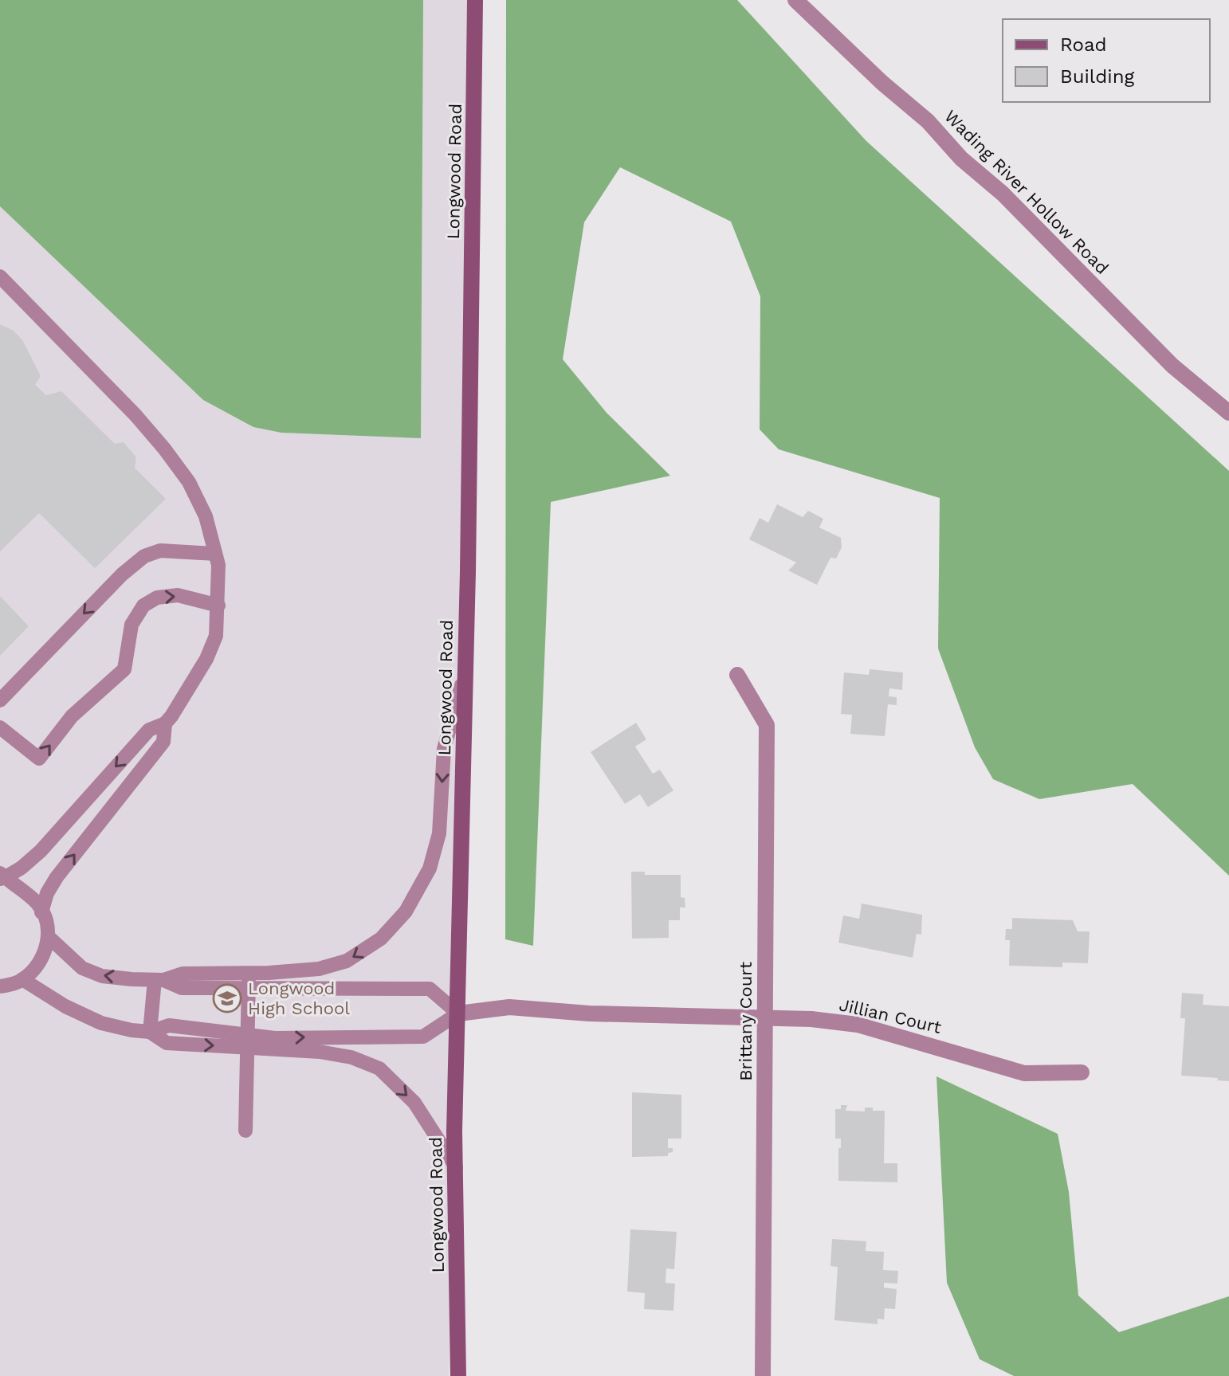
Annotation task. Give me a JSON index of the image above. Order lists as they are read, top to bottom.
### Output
{
  "streets": {
    "main road": ["Longwood Road"],
    "street": ["Wading River Hollow Road", "Jillian Court", "Brittany Court"]
  },
  "crossings": [
    ["Longwood Road", "Jillian Court"],
    ["Jillian Court", "Brittany Court"]
  ],
  "places": {
    "school or university": ["Longwood High School"]
  },
  "legend": ["Road", "Building"]
}
